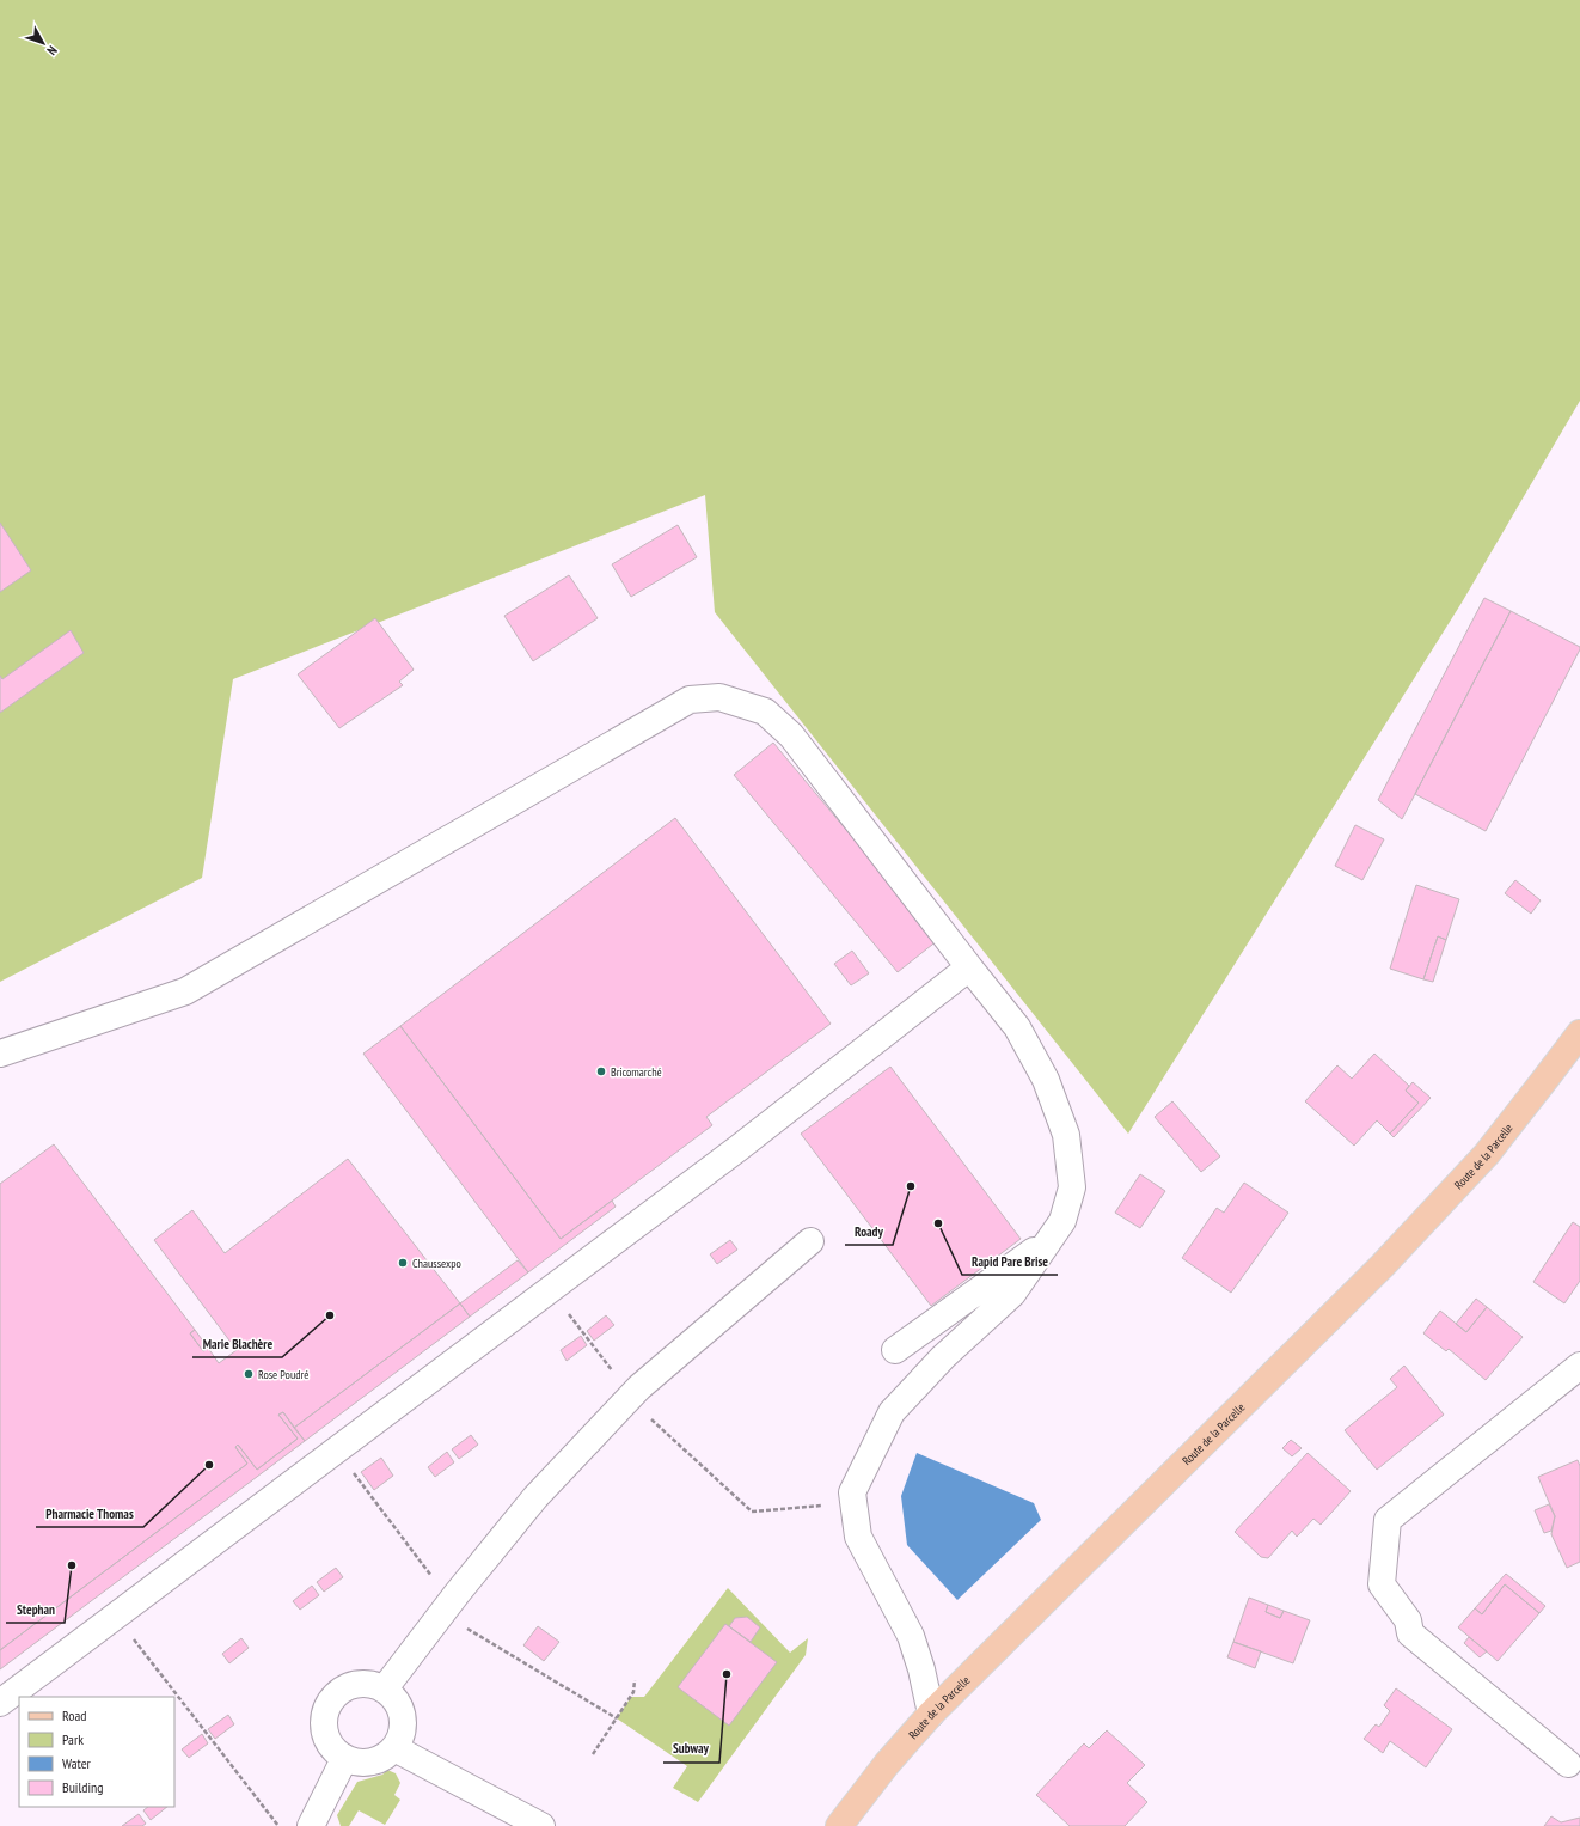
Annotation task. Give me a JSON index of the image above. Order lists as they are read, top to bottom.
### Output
{
  "streets": {
    "main road": ["Route de la Parcelle"]
  },
  "places": [
    "Bricomarché",
    "Roady",
    "Rapid Pare Brise",
    "Chaussexpo",
    "Marie Blachère",
    "Rose Poudré",
    "Pharmacie Thomas",
    "Stephan",
    "Subway"
  ],
  "legend": [
    "Road",
    "Park",
    "Water",
    "Building"
  ],
  "north": "bottom right"
}
